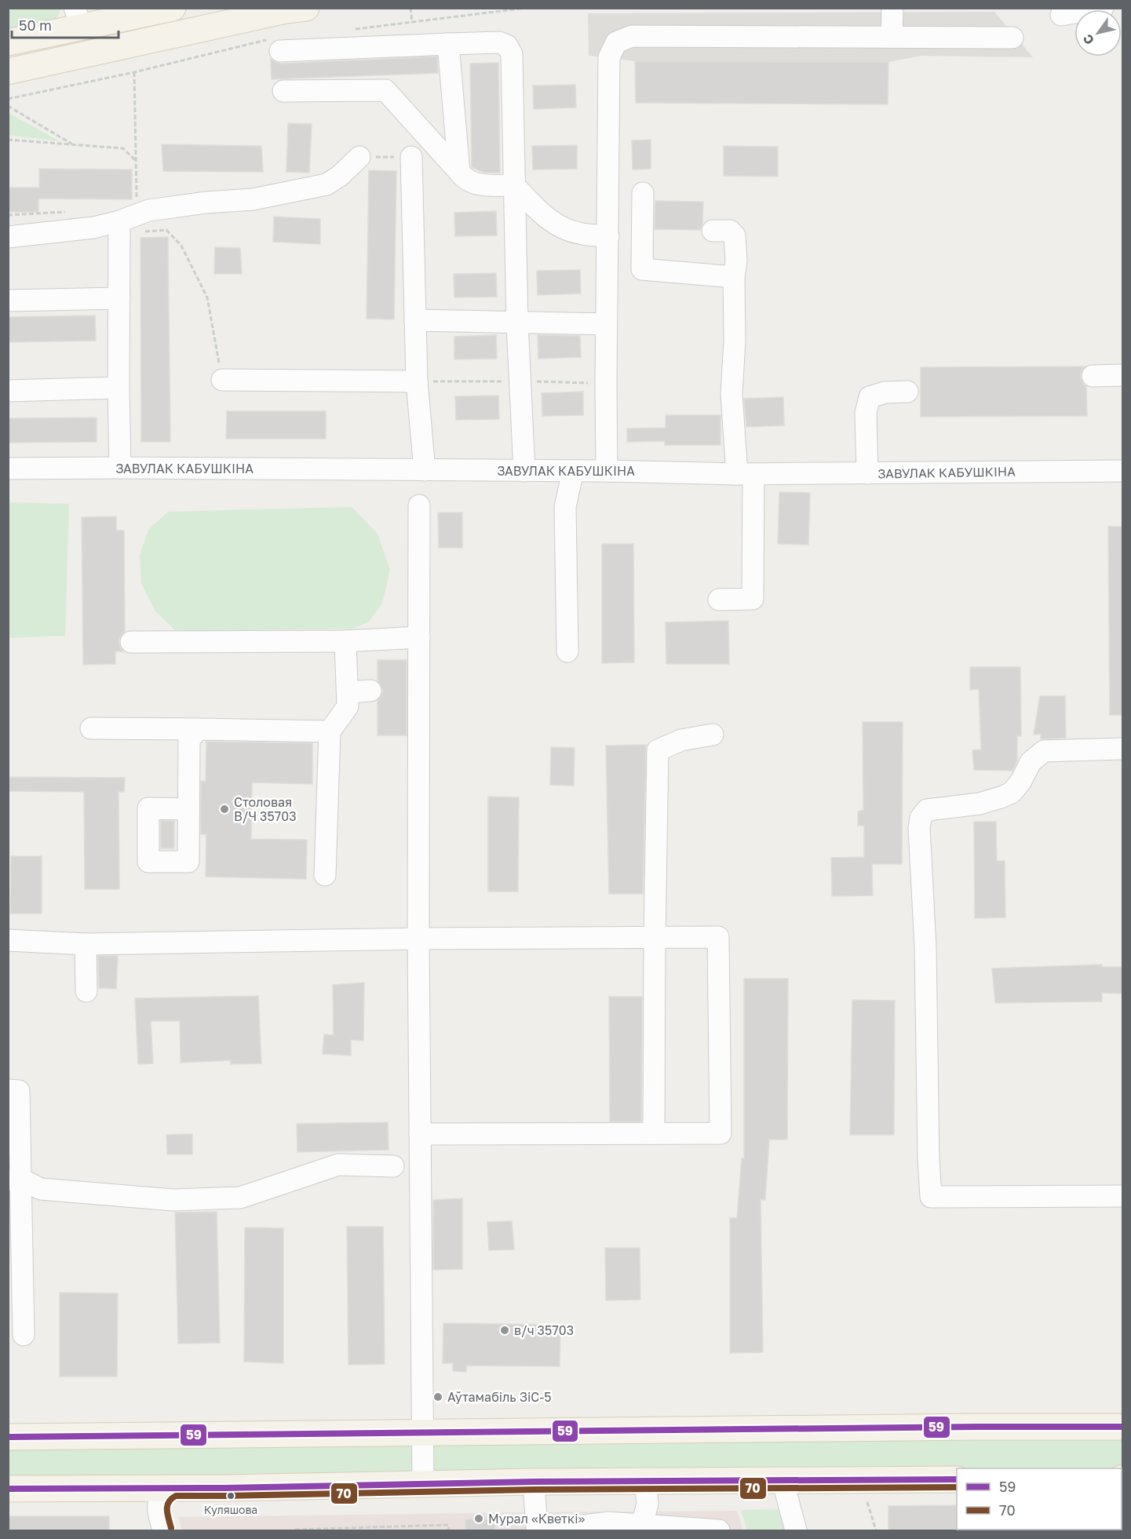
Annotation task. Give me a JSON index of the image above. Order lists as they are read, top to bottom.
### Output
{
  "streets": {
    "street": ["ЗАВУЛАК КАБУШКІНА"]
  },
  "places": [
    "Столовая В/Ч 35703",
    "в/ч 35703",
    "Аўтамабіль ЗіС-5",
    "Куляшова",
    "Мурал «Кветкі»"
  ],
  "lines": ["transit line 59", "transit line 70"],
  "legend": ["59", "70"],
  "scale_bar": "50 m",
  "north": "bottom left"
}
